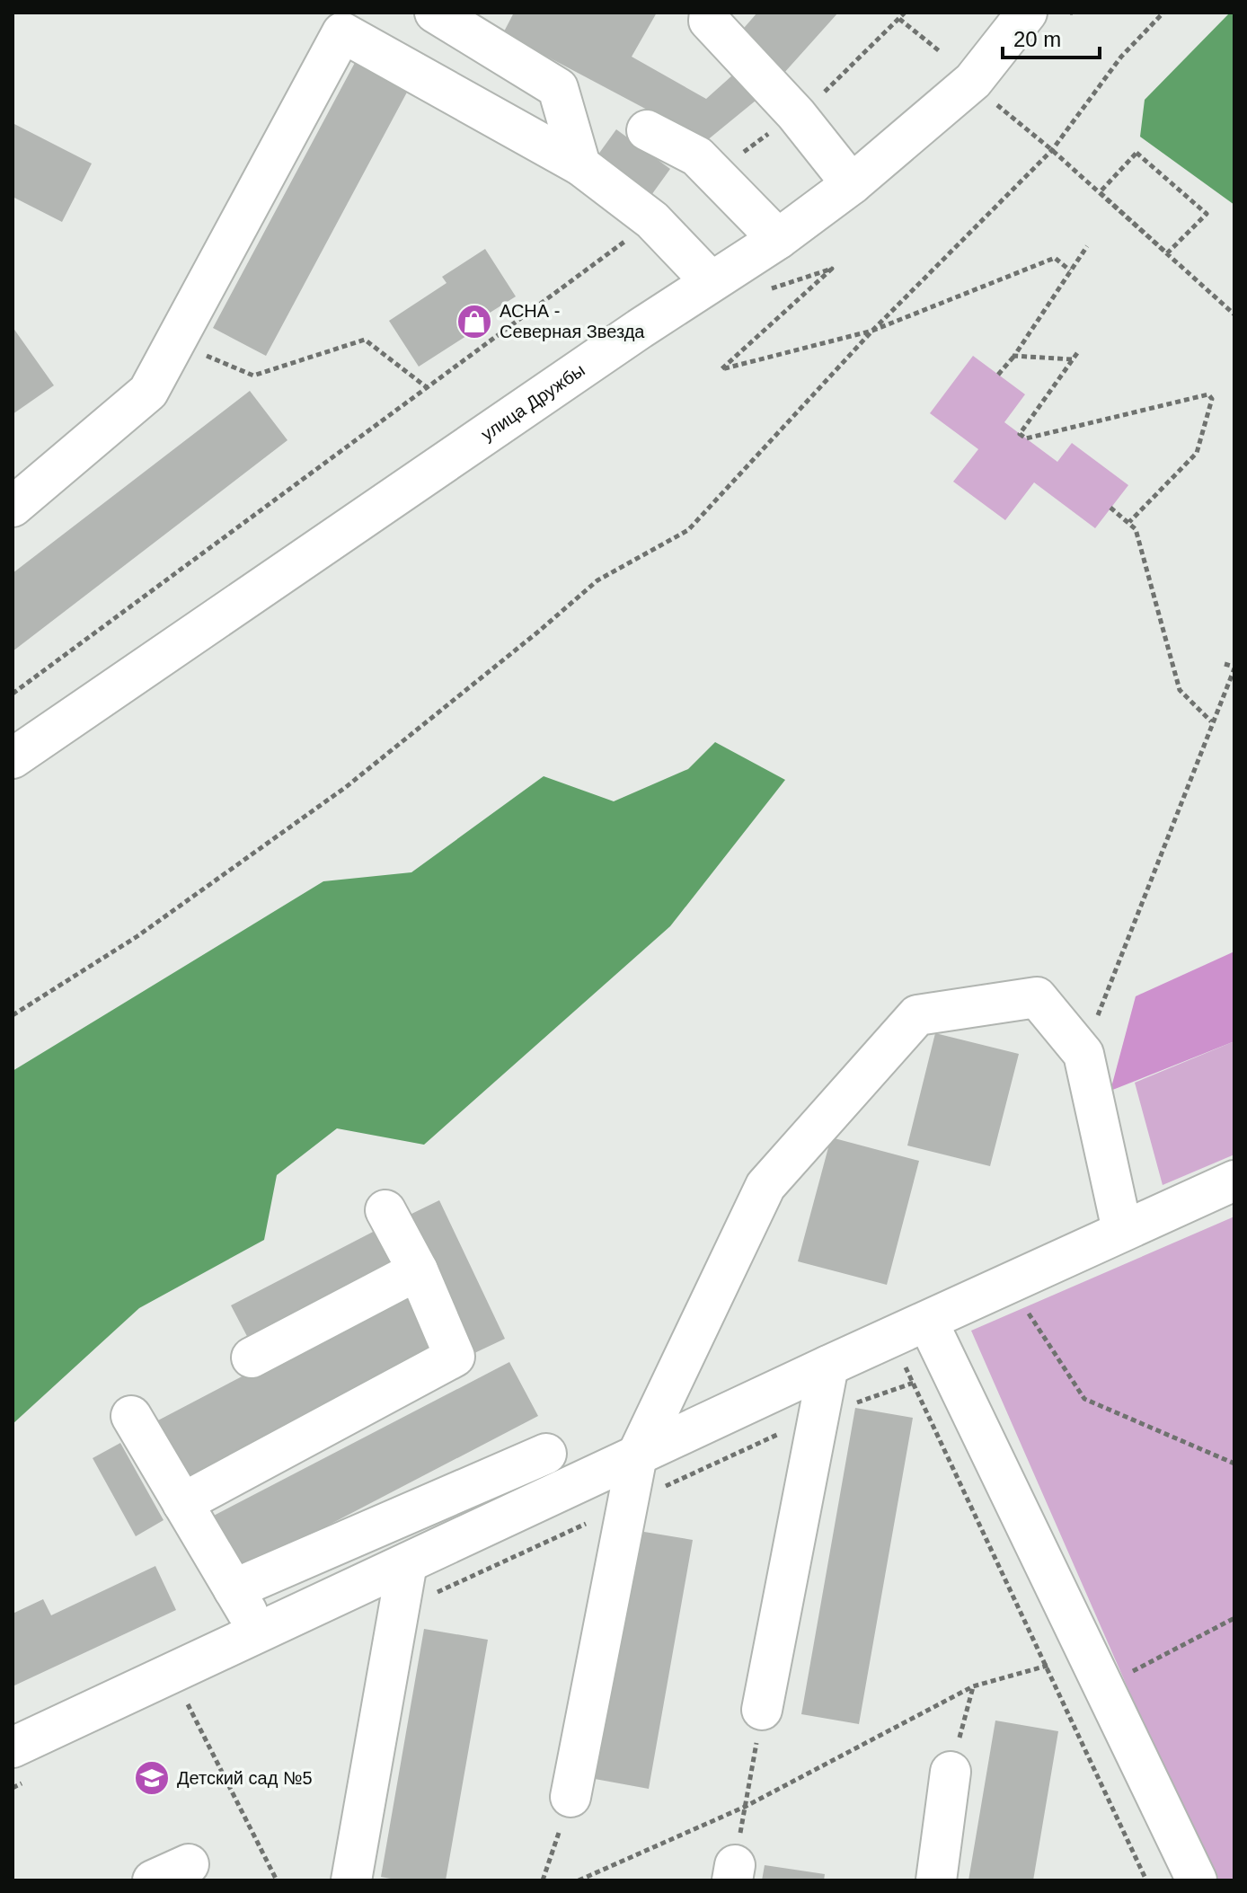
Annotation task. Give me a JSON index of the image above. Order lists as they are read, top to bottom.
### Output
{
  "streets": {
    "street": ["улица Дружбы"]
  },
  "places": {
    "shop": ["АСНА - Северная Звезда"],
    "school or university": ["Детский сад №5"]
  },
  "scale_bar": "20 m"
}
